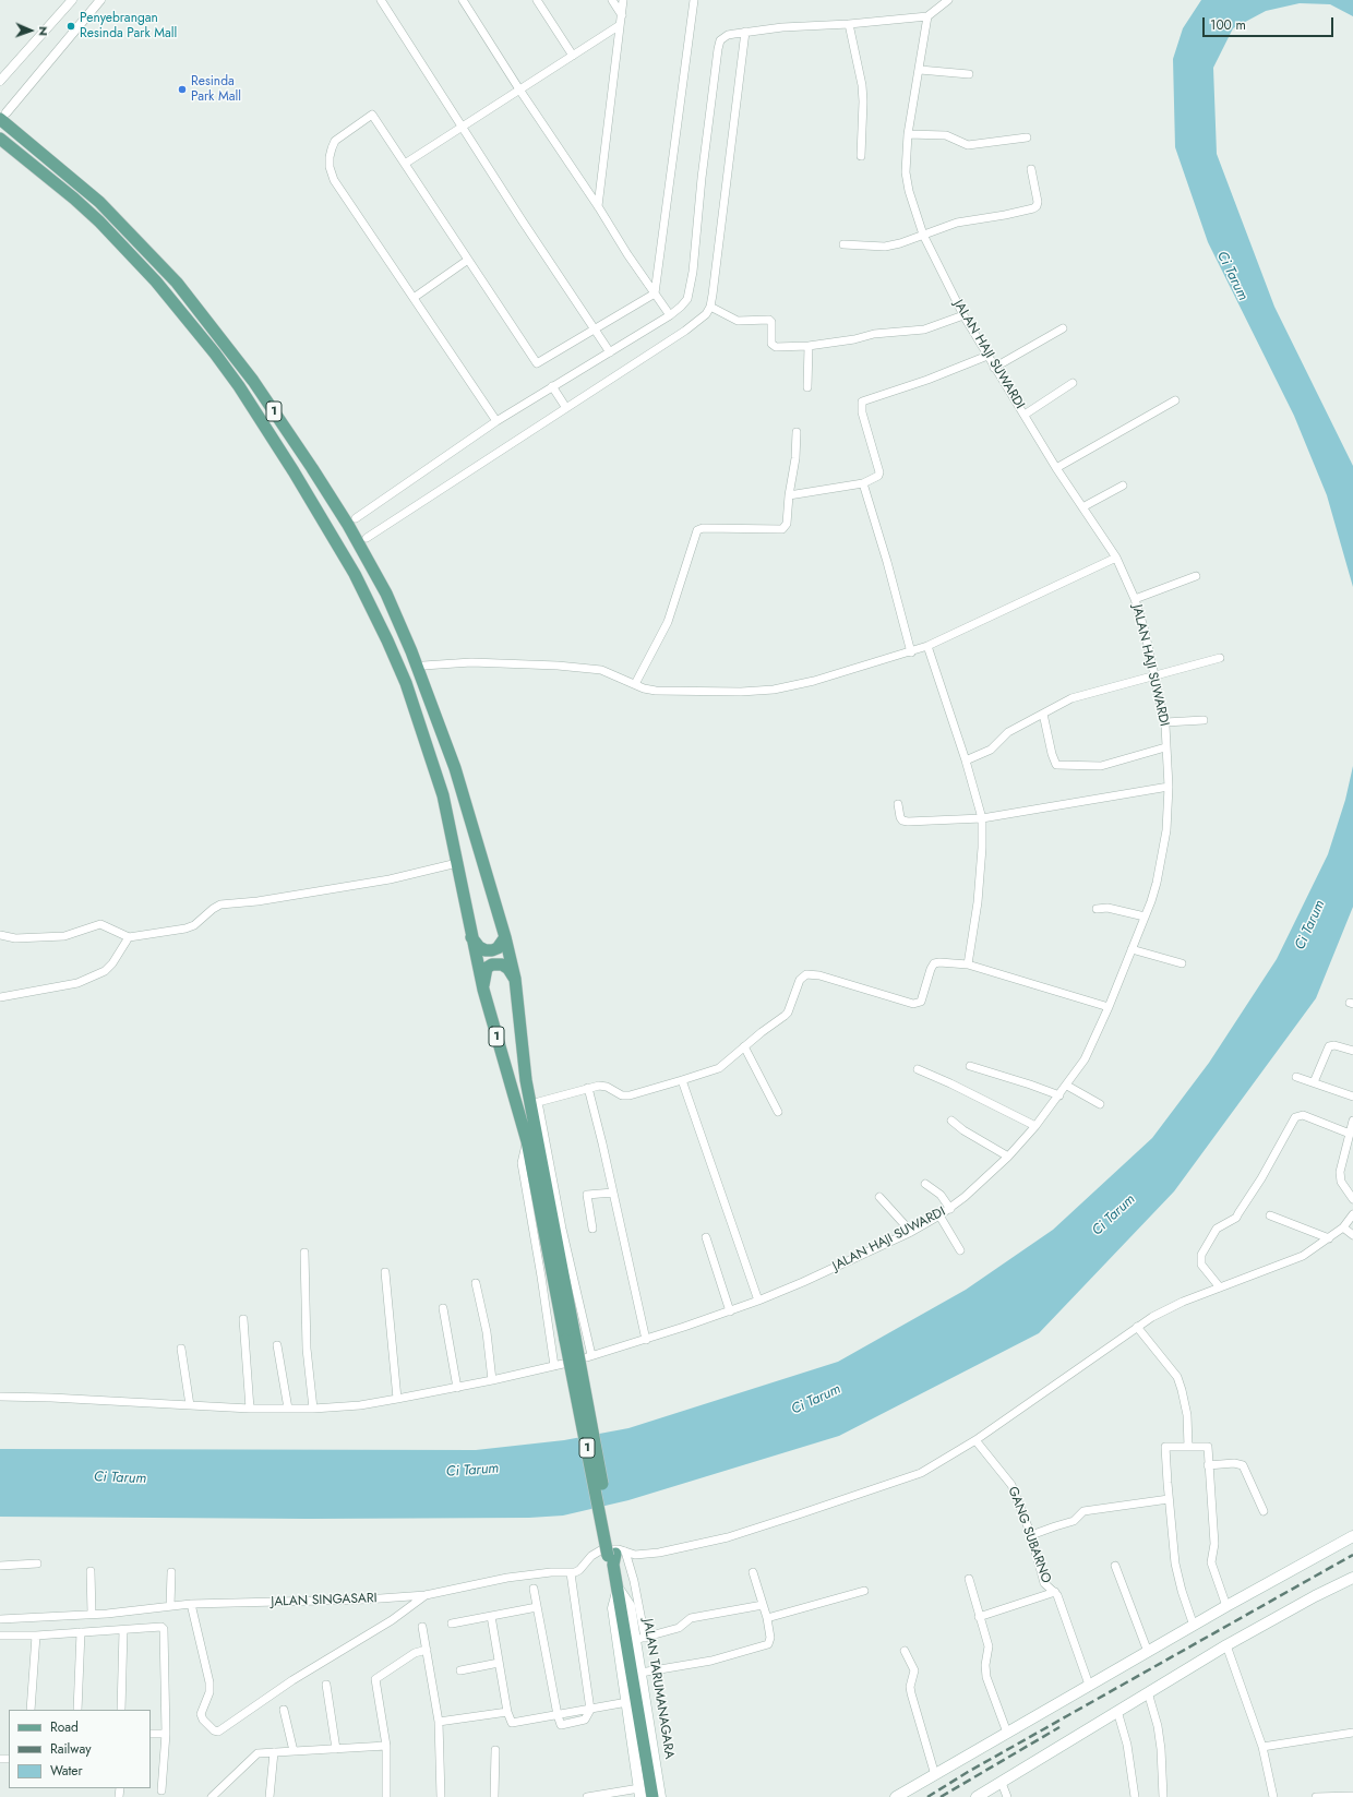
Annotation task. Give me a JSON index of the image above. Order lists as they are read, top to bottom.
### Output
{
  "streets": {
    "main road": ["1", "JALAN TARUMANAGARA"],
    "street": ["JALAN HAJI SUWARDI", "GANG SUBARNO", "JALAN SINGASARI"]
  },
  "crossings": [
    ["JALAN HAJI SUWARDI", "1"],
    ["1", "JALAN TARUMANAGARA"]
  ],
  "water": ["Ci Tarum"],
  "places": ["Penyebrangan Resinda Park Mall", "Resinda Park Mall"],
  "legend": ["Road", "Railway", "Water"],
  "scale_bar": "100 m",
  "north": "right"
}
